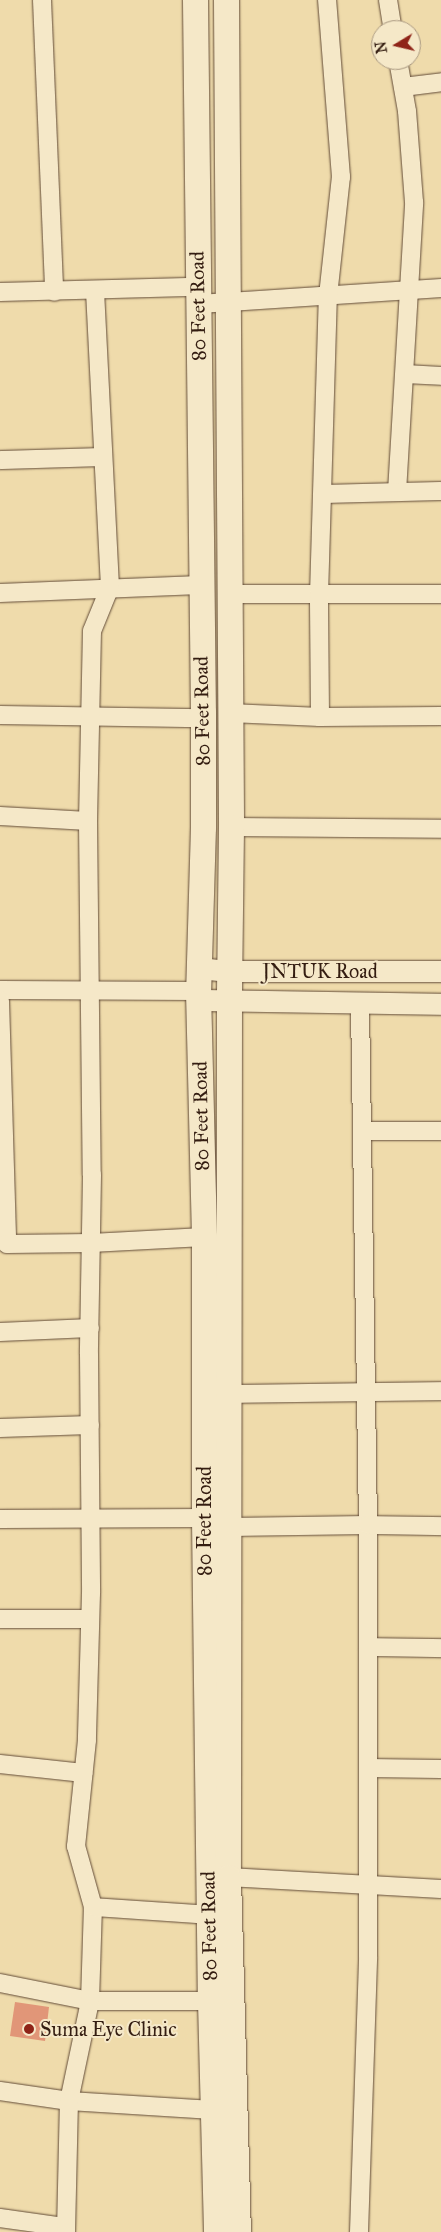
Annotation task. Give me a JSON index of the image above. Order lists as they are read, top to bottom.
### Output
{
  "streets": {
    "main road": ["80 Feet Road"],
    "street": ["JNTUK Road"]
  },
  "crossings": [
    ["80 Feet Road", "JNTUK Road"]
  ],
  "places": ["Suma Eye Clinic"],
  "north": "left"
}
